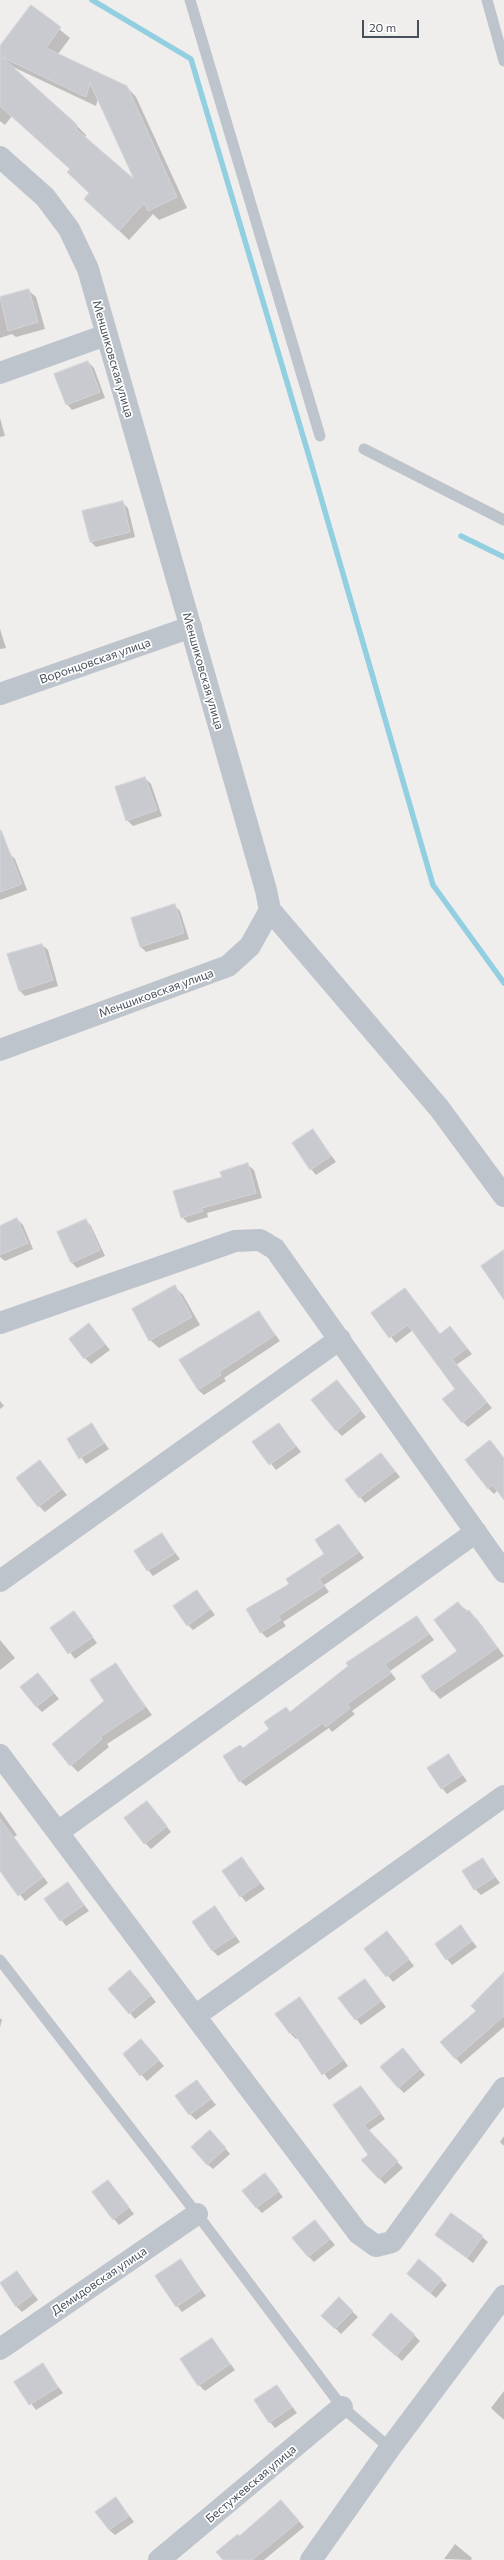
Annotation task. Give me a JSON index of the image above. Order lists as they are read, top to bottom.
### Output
{
  "streets": {
    "street": [
      "Меншиковская улица",
      "Воронцовская улица",
      "Демидовская улица",
      "Бестужевская улица"
    ]
  },
  "crossings": [
    ["Меншиковская улица", "Воронцовская улица"]
  ],
  "scale_bar": "20 m"
}
